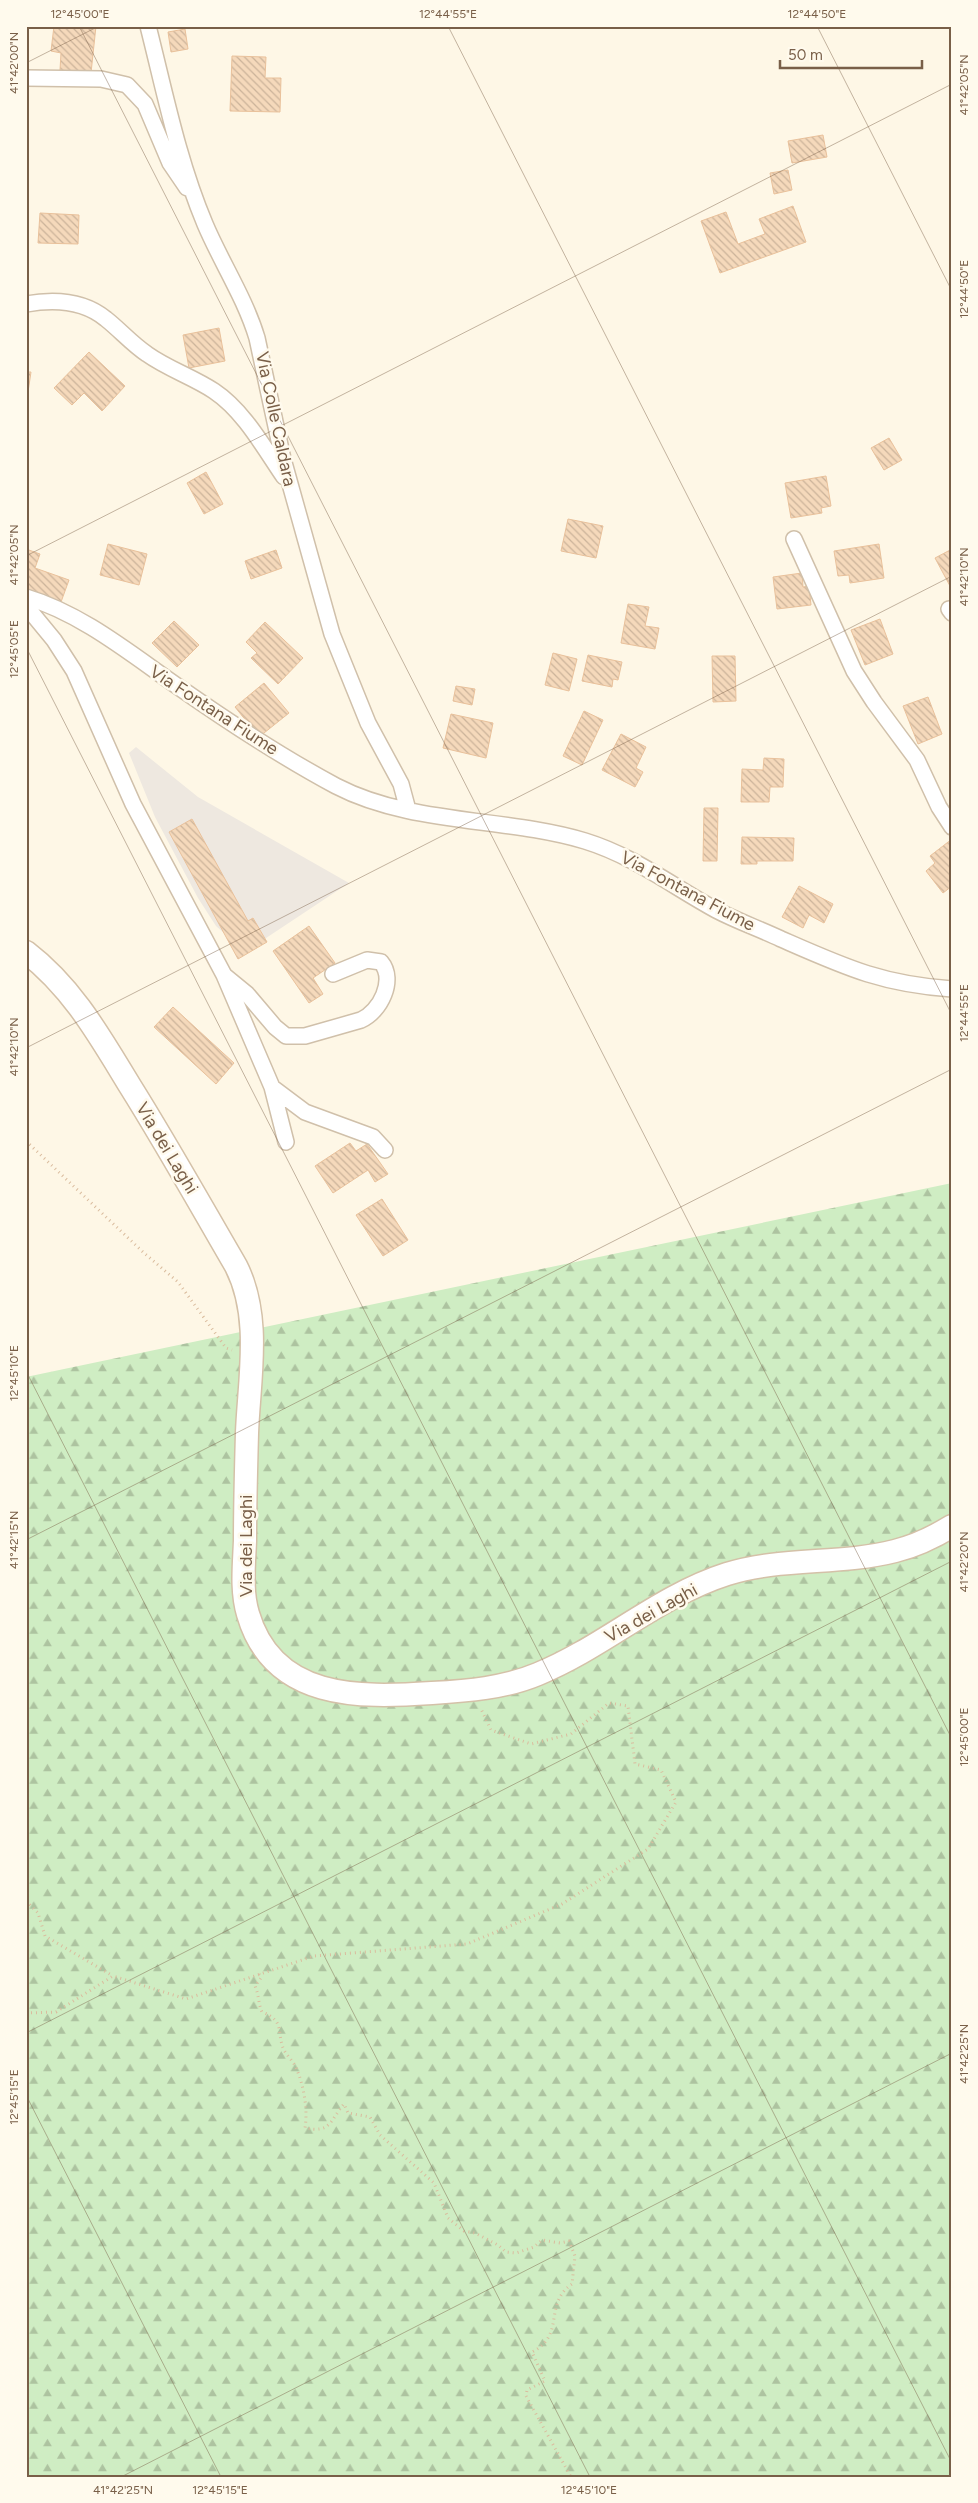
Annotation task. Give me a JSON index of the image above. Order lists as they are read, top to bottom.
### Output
{
  "streets": {
    "main road": ["Via dei Laghi"],
    "street": ["Via Colle Caldara", "Via Fontana Fiume"]
  },
  "crossings": [
    ["Via Colle Caldara", "Via Fontana Fiume"]
  ],
  "scale_bar": "50 m",
  "coordinates": [
    "12°45'00\"E",
    "12°44'55\"E",
    "12°44'50\"E",
    "41°42'00\"N",
    "41°42'05\"N",
    "41°42'10\"N",
    "12°45'05\"E",
    "12°45'10\"E",
    "41°42'15\"N",
    "41°42'20\"N",
    "41°42'25\"N",
    "12°45'15\"E"
  ]
}
